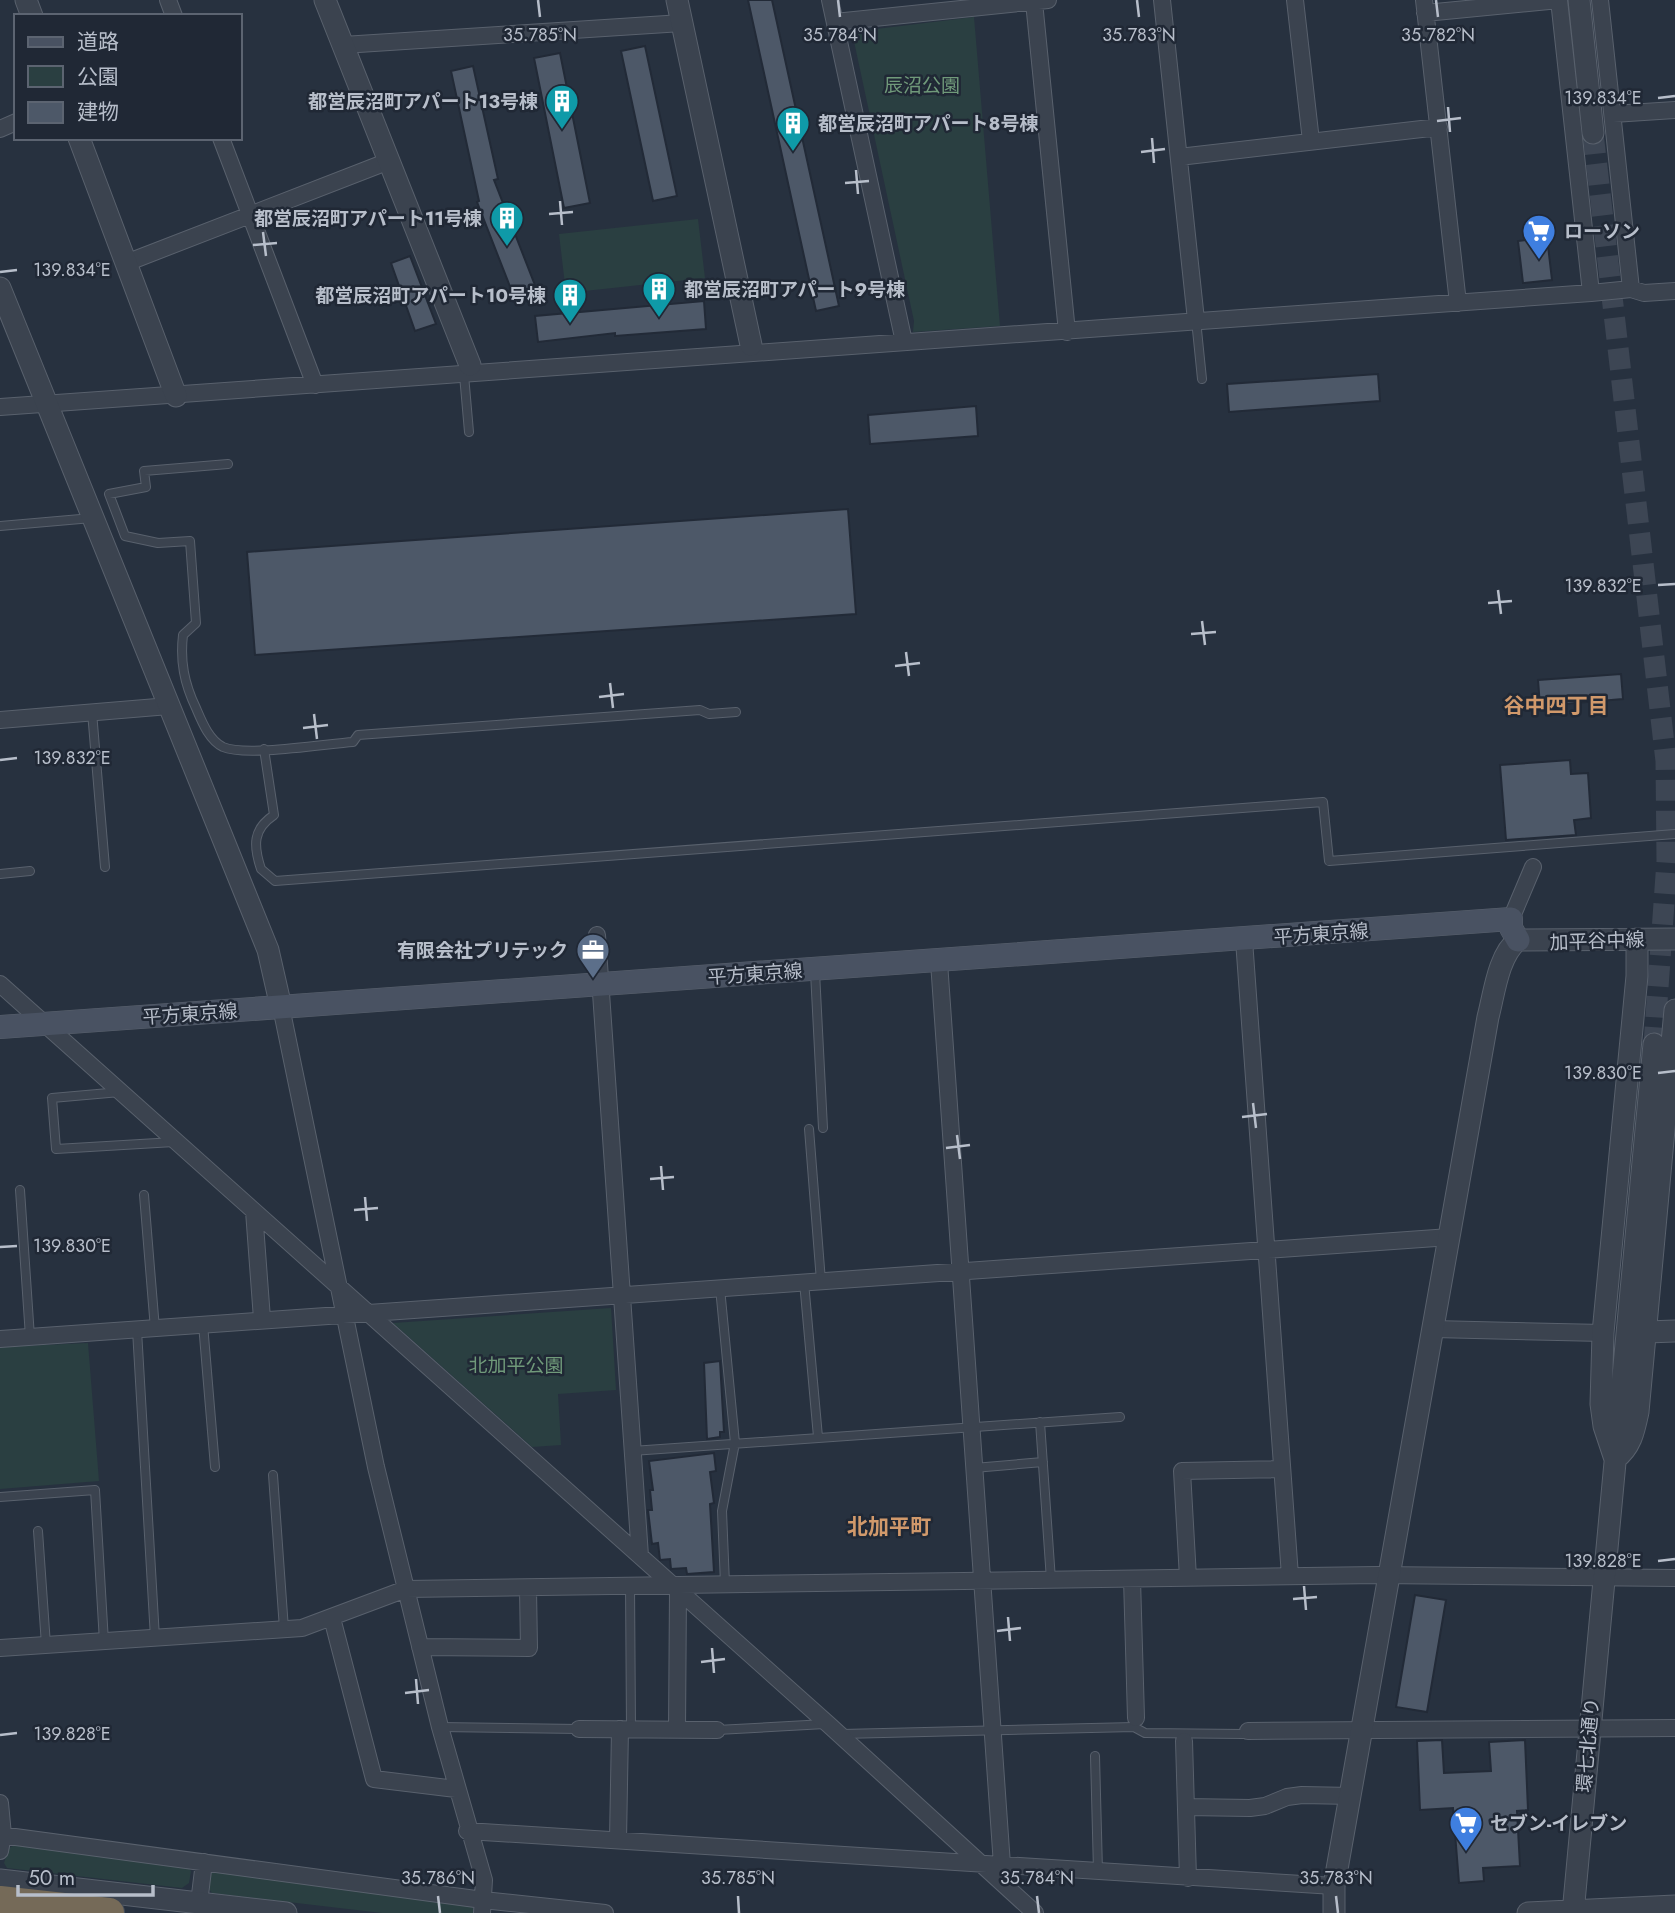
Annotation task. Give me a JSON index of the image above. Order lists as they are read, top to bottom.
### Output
{
  "streets": {
    "main road": ["平方東京線"],
    "street": ["加平谷中線", "環七北通り"]
  },
  "crossings": [
    ["平方東京線", "加平谷中線"]
  ],
  "districts": ["谷中四丁目", "北加平町"],
  "parks": ["辰沼公園", "北加平公園"],
  "places": {
    "building": [
      "都営辰沼町アパート13号棟",
      "都営辰沼町アパート8号棟",
      "都営辰沼町アパート11号棟",
      "都営辰沼町アパート9号棟",
      "都営辰沼町アパート10号棟"
    ],
    "supermarket": ["ローソン", "セブン-イレブン"],
    "office": ["有限会社プリテック"]
  },
  "legend": ["道路", "公園", "建物"],
  "scale_bar": "50 m",
  "coordinates": [
    "35.785°N",
    "35.784°N",
    "35.783°N",
    "35.782°N",
    "139.834°E",
    "139.832°E",
    "139.830°E",
    "139.828°E",
    "35.786°N"
  ]
}
